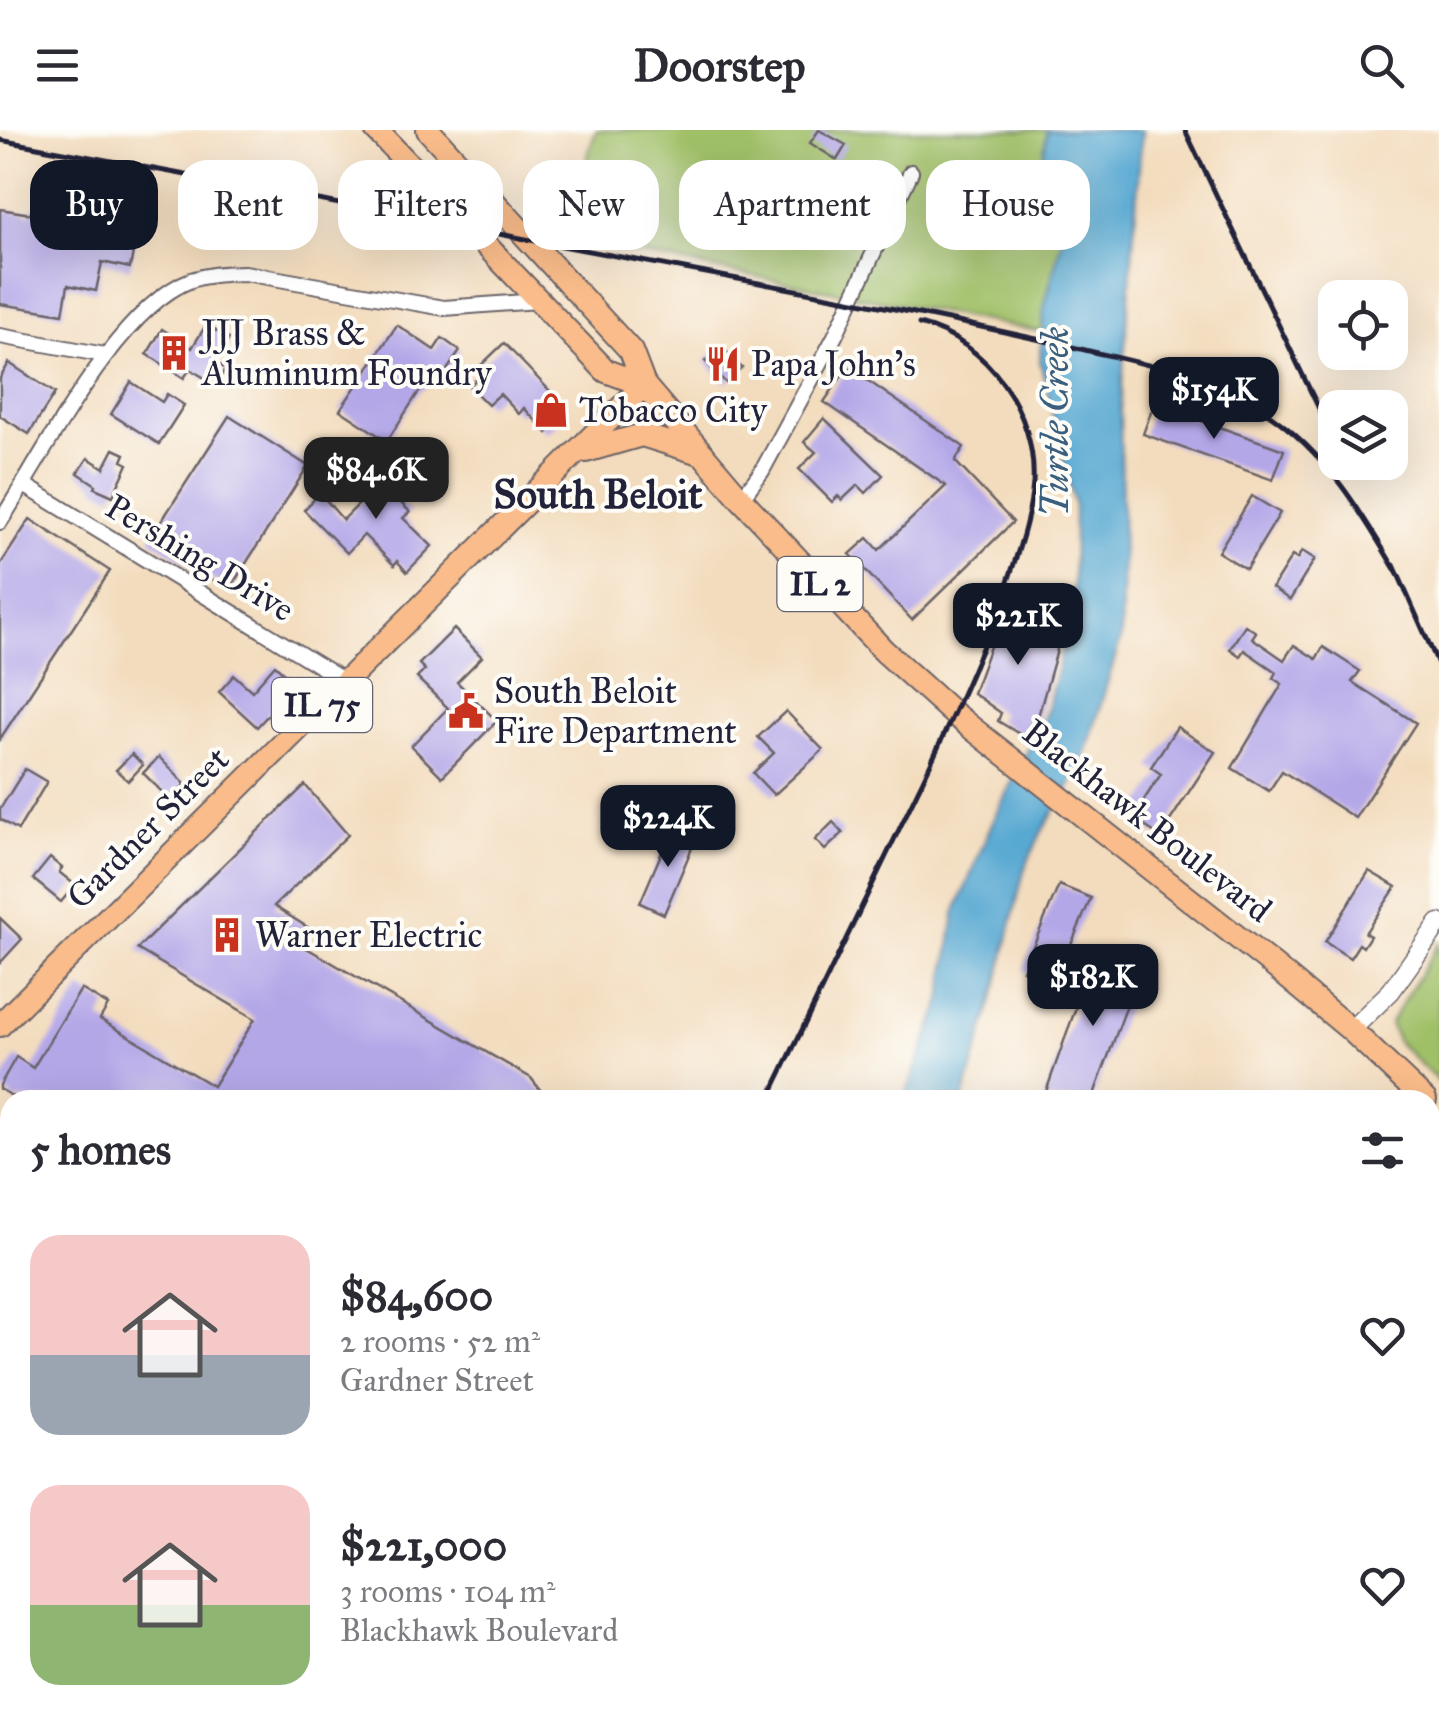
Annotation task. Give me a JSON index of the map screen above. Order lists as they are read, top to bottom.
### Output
{
  "streets": {
    "main road": [
      "IL 2",
      "IL 75",
      "Blackhawk Boulevard",
      "Gardner Street"
    ],
    "street": ["Pershing Drive"]
  },
  "crossings": [
    ["Pershing Drive", "Gardner Street"],
    ["Blackhawk Boulevard", "Gardner Street"]
  ],
  "districts": ["South Beloit"],
  "water": ["Turtle Creek"],
  "places": {
    "building": ["JJJ Brass & Aluminum Foundry", "Warner Electric"],
    "restaurant": ["Papa John's"],
    "shop": ["Tobacco City"],
    "public building": ["South Beloit Fire Department"]
  },
  "page": {
    "header": "Doorstep",
    "chip": [
      "Buy",
      "Rent",
      "Filters",
      "New",
      "Apartment",
      "House"
    ],
    "price": [
      "$154K",
      "$84.6K",
      "$221K",
      "$224K",
      "$182K"
    ],
    "heading": "5 homes",
    "list": [
      {
        "name": "$84,600",
        "note": "2 rooms · 52 m² · Gardner Street"
      },
      {
        "name": "$221,000",
        "note": "3 rooms · 104 m² · Blackhawk Boulevard"
      }
    ]
  }
}
